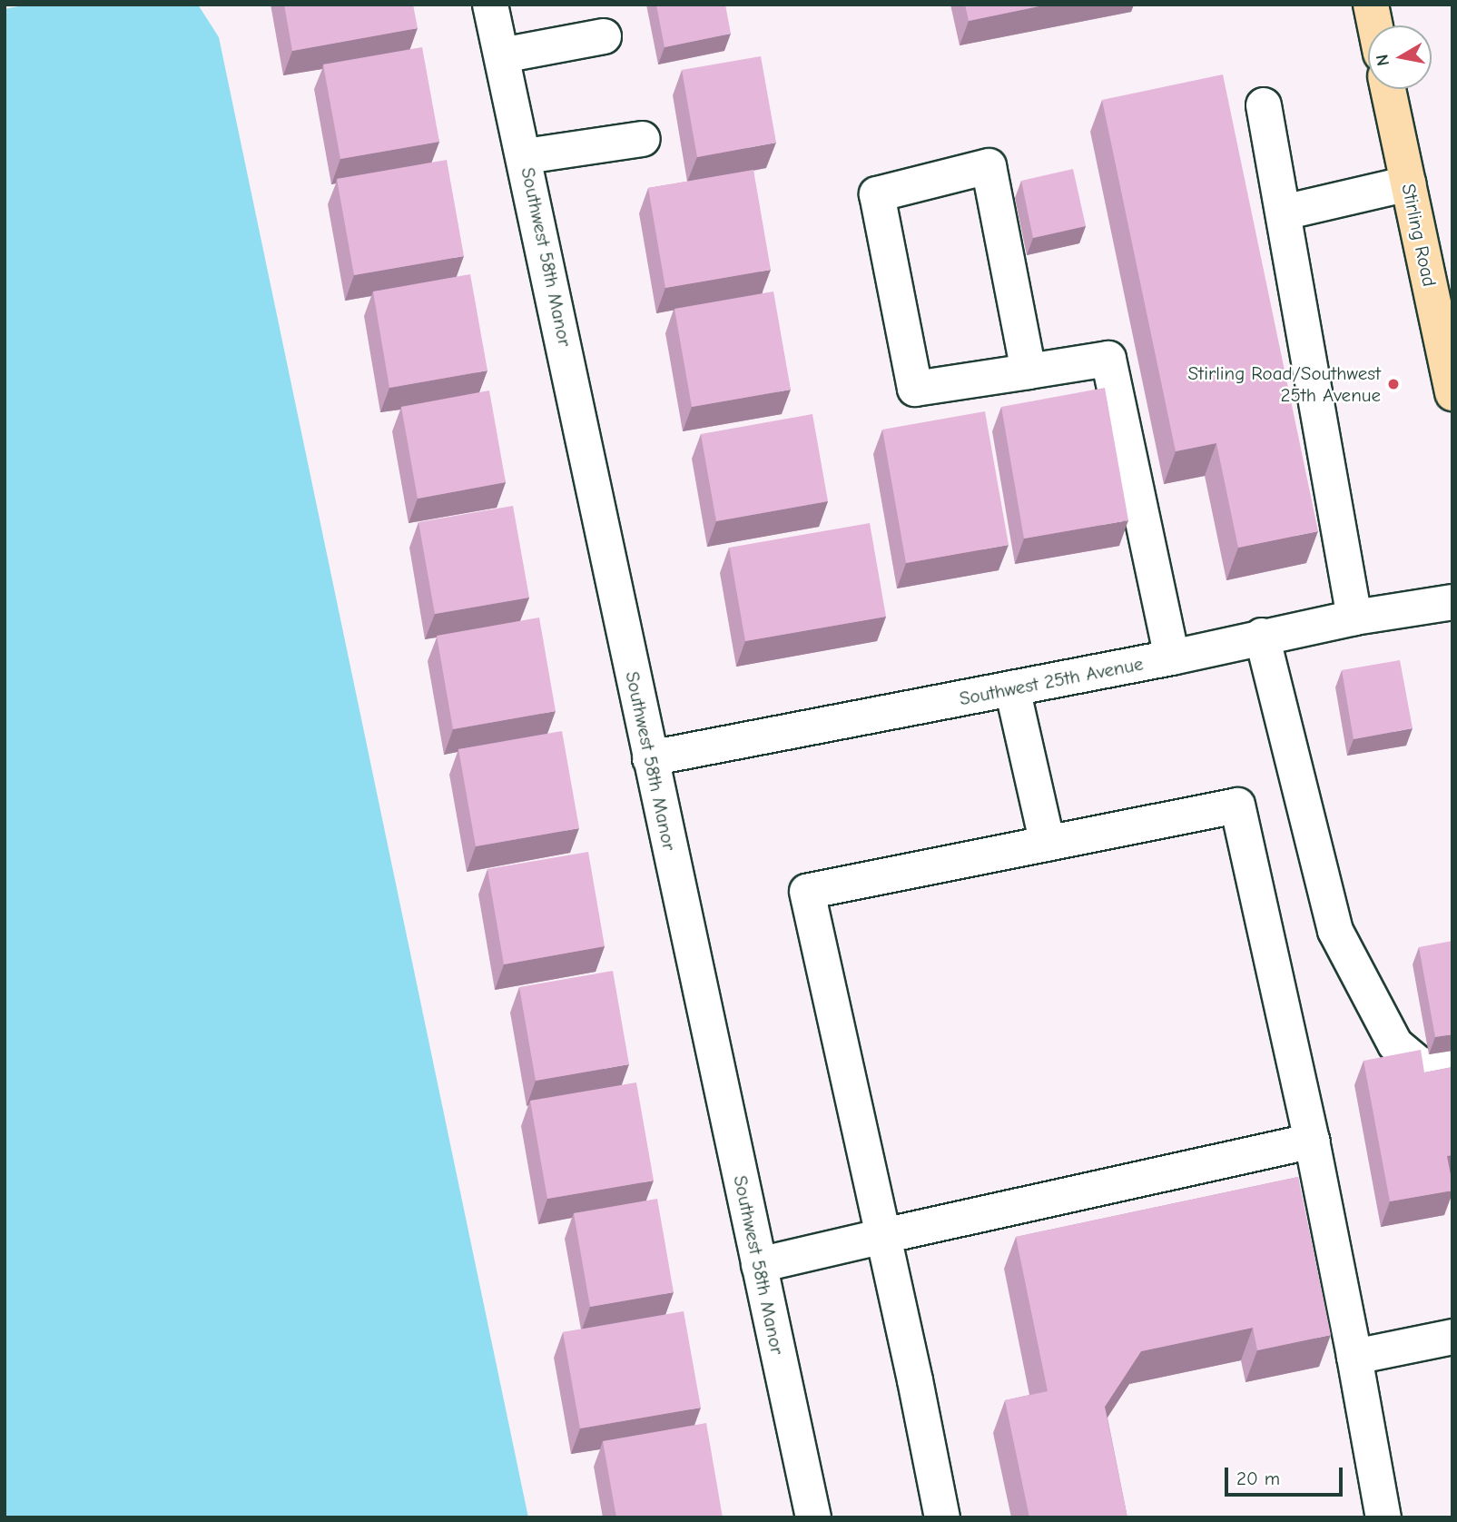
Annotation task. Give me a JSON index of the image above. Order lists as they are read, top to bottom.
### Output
{
  "streets": {
    "main road": ["Stirling Road"],
    "street": ["Southwest 58th Manor", "Southwest 25th Avenue"]
  },
  "crossings": [
    ["Southwest 58th Manor", "Southwest 25th Avenue"]
  ],
  "places": ["Stirling Road/Southwest 25th Avenue"],
  "scale_bar": "20 m",
  "north": "left"
}
